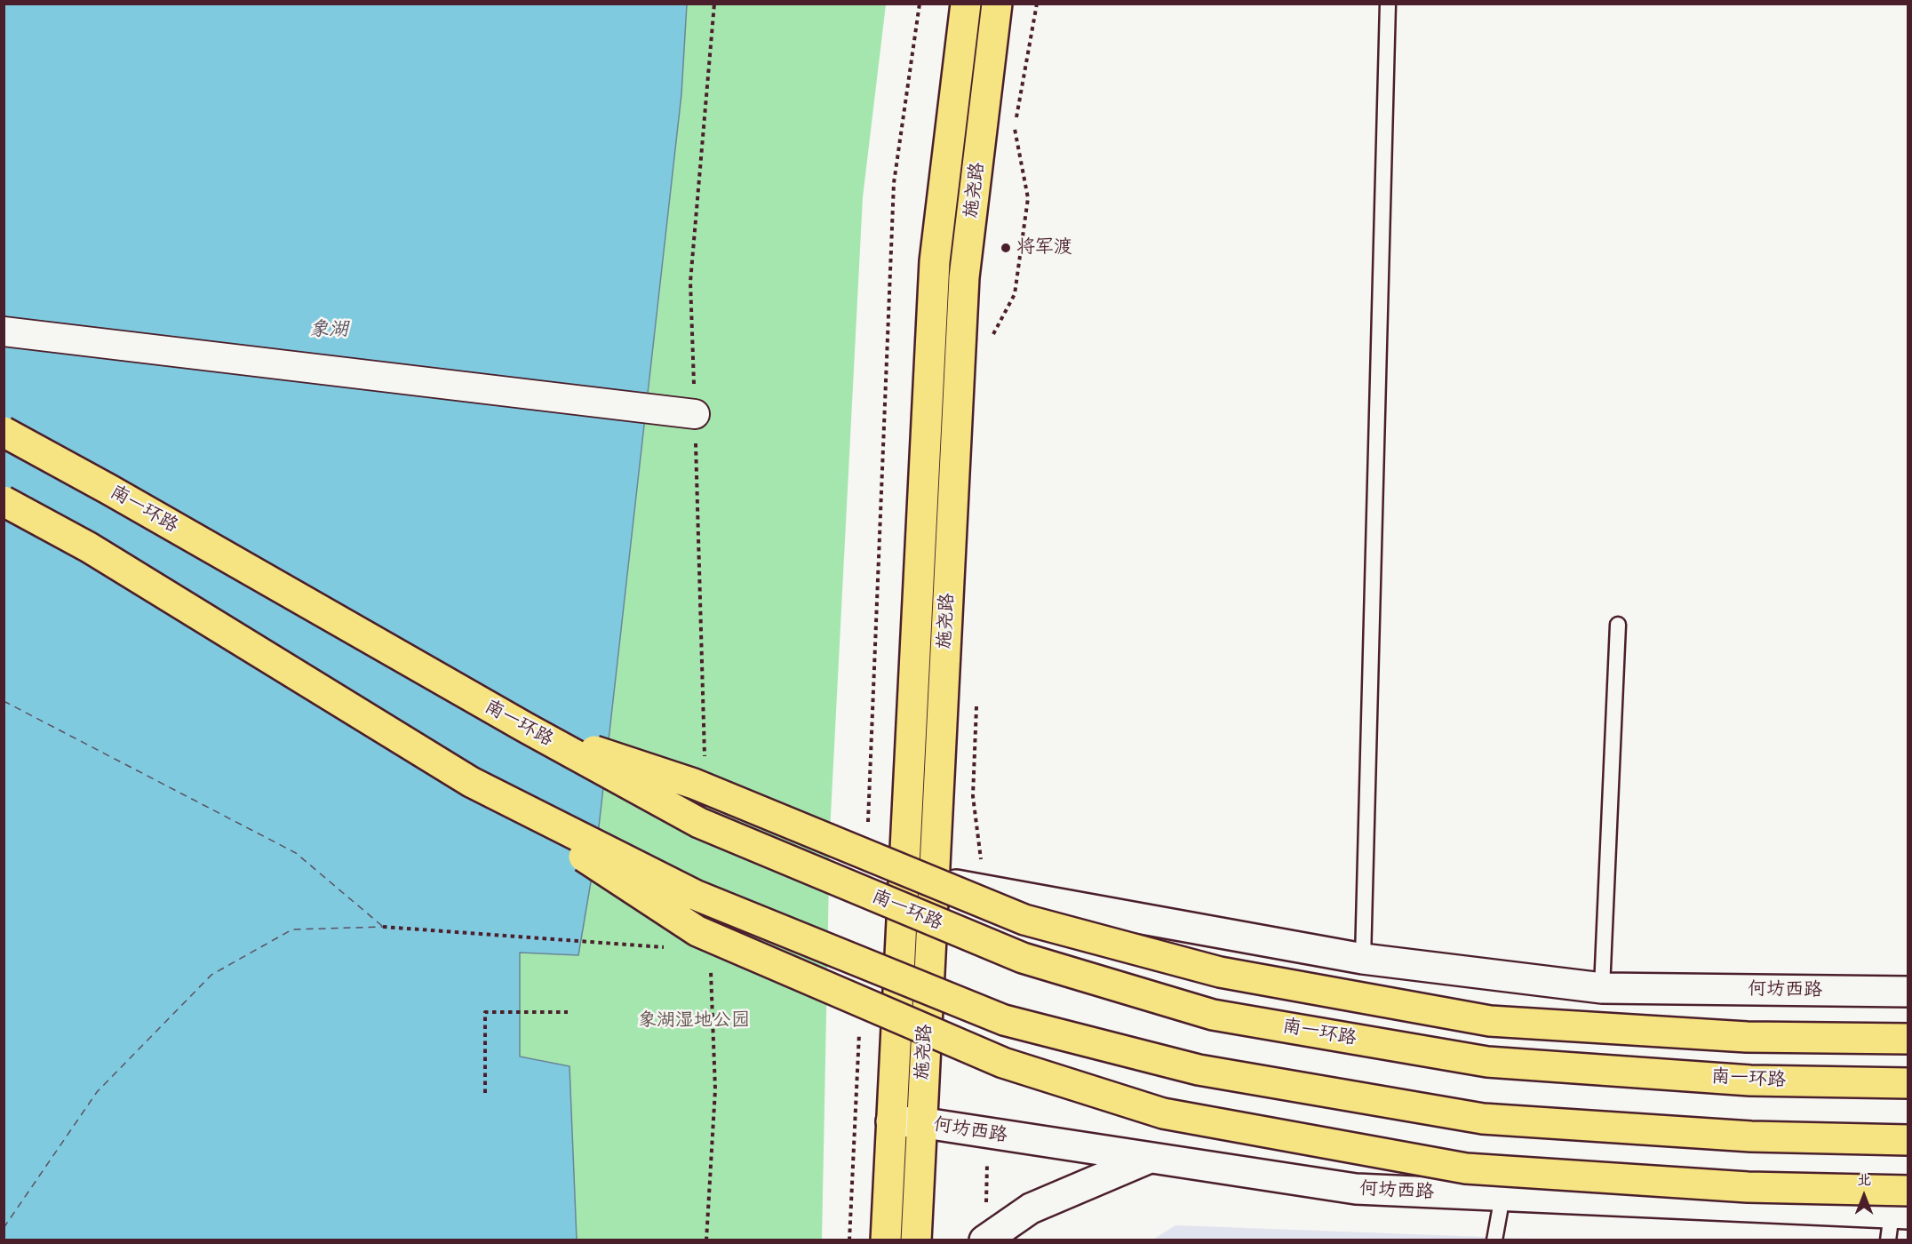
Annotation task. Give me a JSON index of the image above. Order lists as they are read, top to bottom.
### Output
{
  "streets": {
    "main road": ["施尧路", "南一环路", "何坊西路"]
  },
  "crossings": [
    ["施尧路", "何坊西路"]
  ],
  "water": ["象湖"],
  "parks": ["象湖湿地公园"],
  "places": ["将军渡"],
  "north": "top"
}
